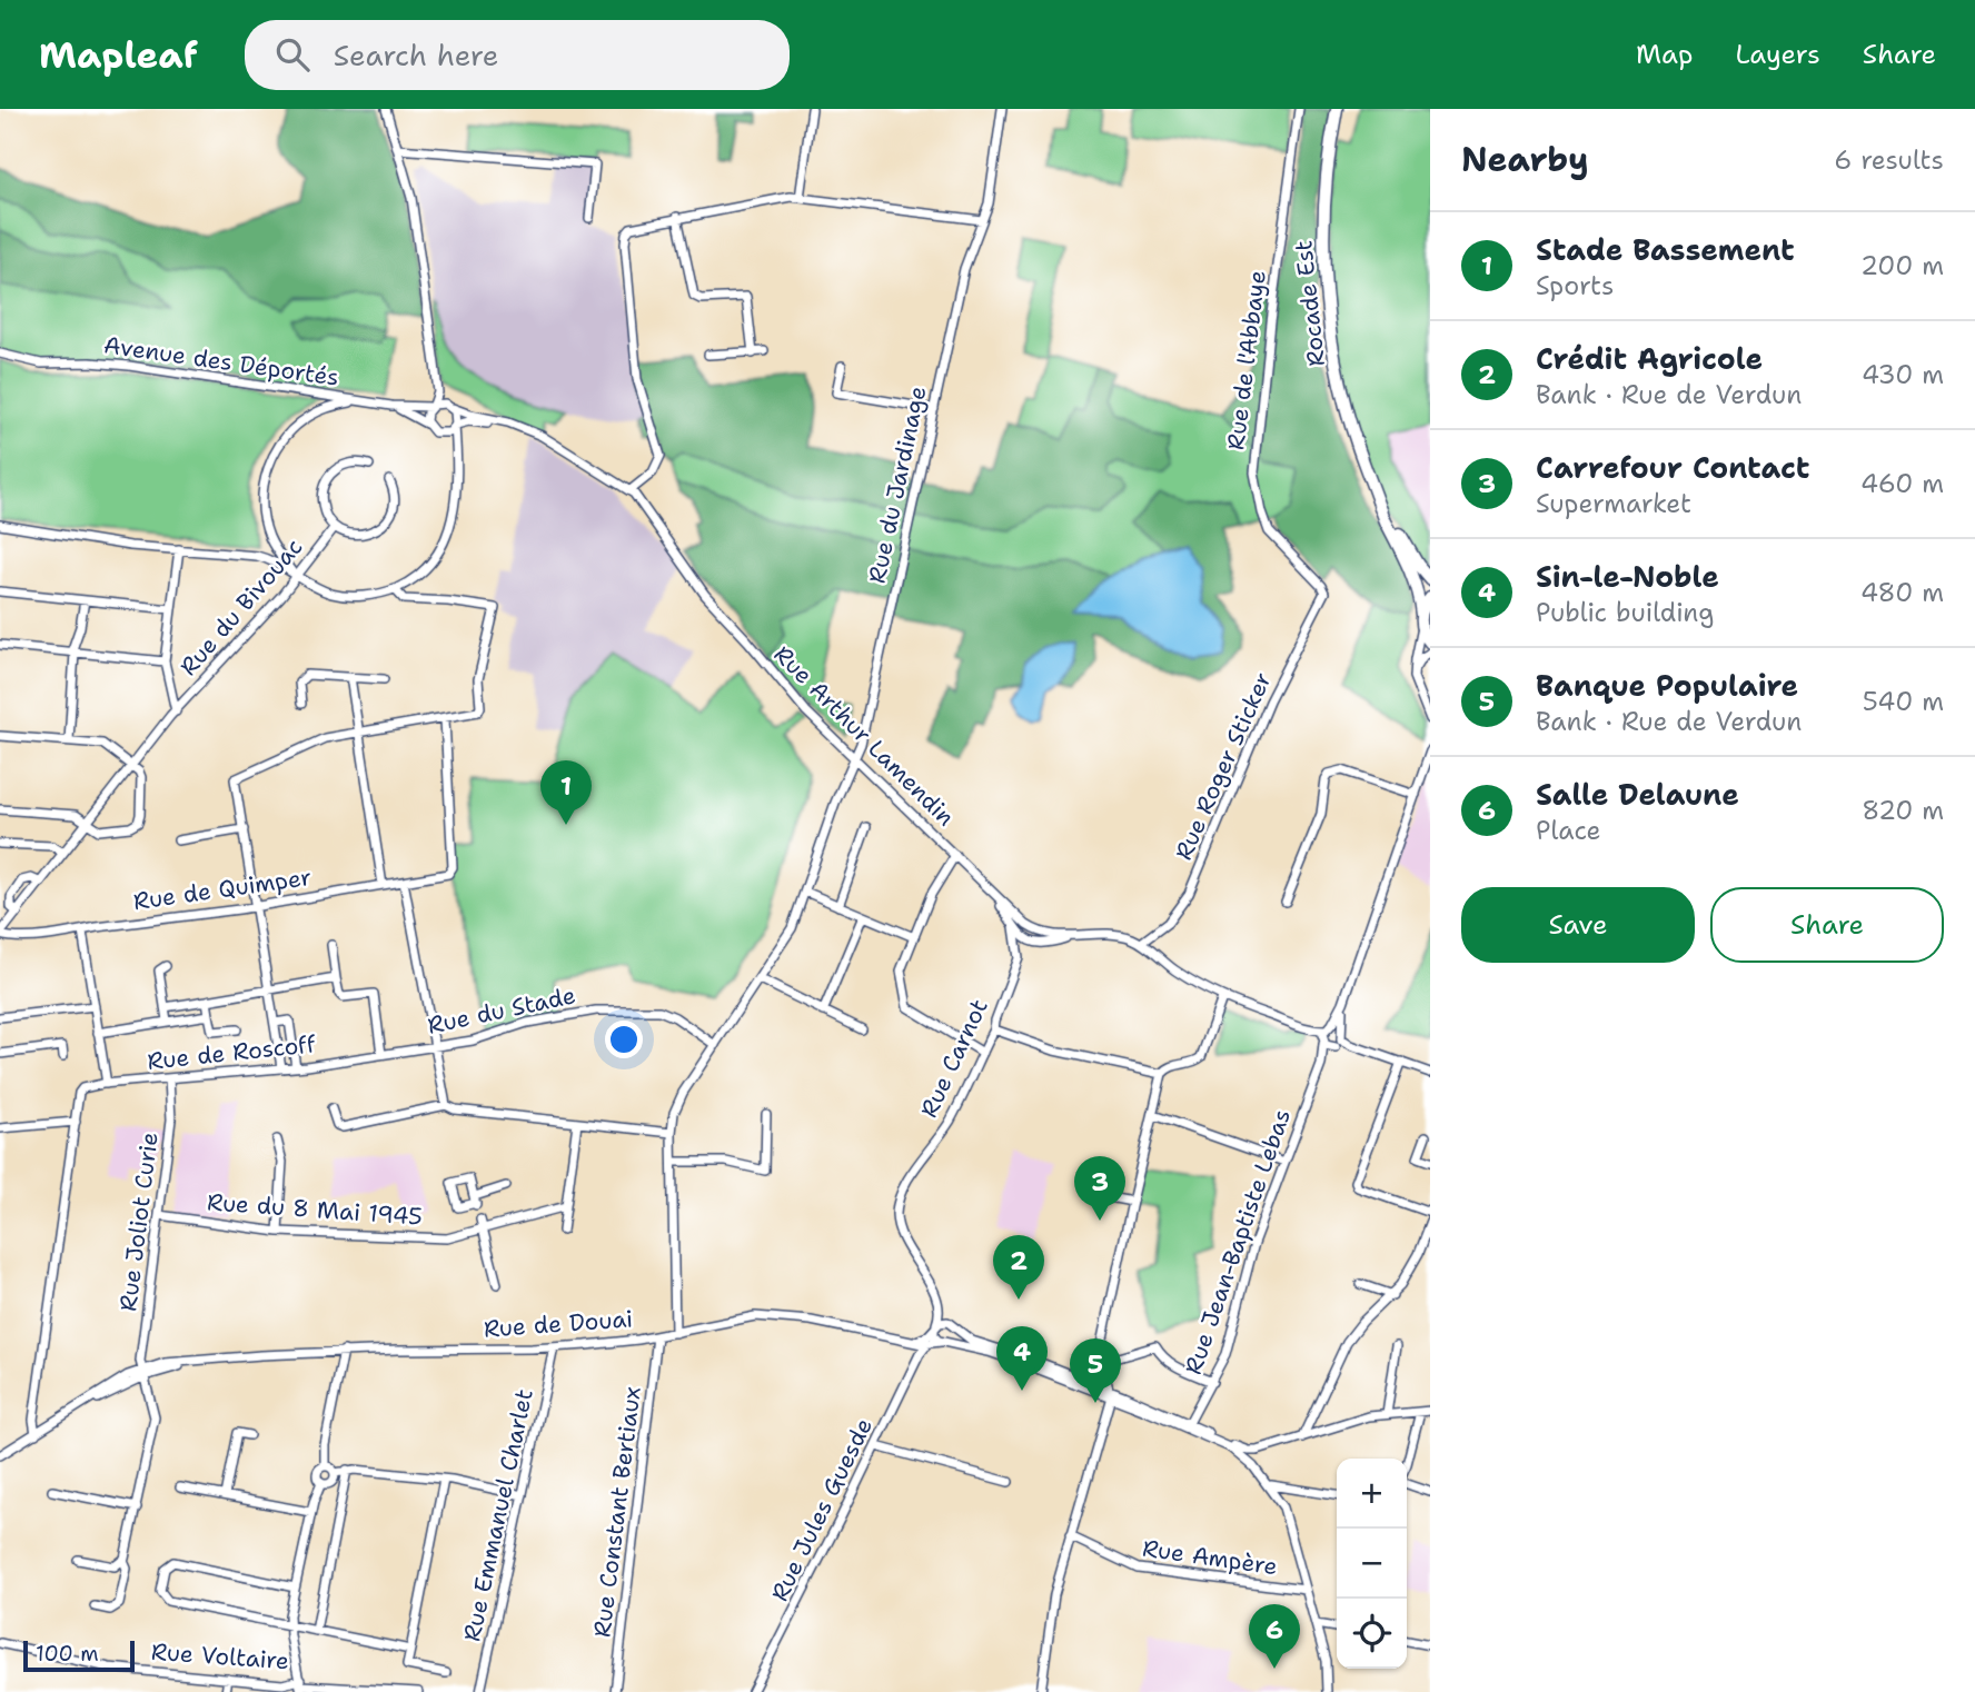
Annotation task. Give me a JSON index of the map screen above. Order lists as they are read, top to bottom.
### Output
{
  "streets": {
    "main road": ["Rocade Est"],
    "street": [
      "Rue de l'Abbaye",
      "Avenue des Déportés",
      "Rue du Jardinage",
      "Rue du Bivouac",
      "Rue Arthur Lamendin",
      "Rue Roger Sticker",
      "Rue de Quimper",
      "Rue du Stade",
      "Rue de Roscoff",
      "Rue Carnot",
      "Rue du 8 Mai 1945",
      "Rue Joliot Curie",
      "Rue Jean-Baptiste Lebas",
      "Rue de Douai",
      "Rue Jules Guesde",
      "Rue Constant Bertiaux",
      "Rue Emmanuel Charlet",
      "Rue Ampère",
      "Rue Voltaire"
    ]
  },
  "crossings": [
    ["Rue de l'Abbaye", "Rue Roger Sticker"],
    ["Avenue des Déportés", "Rue du Bivouac"],
    ["Rue du Jardinage", "Rue Arthur Lamendin"],
    ["Rue du Jardinage", "Rue du Stade"],
    ["Rue du Jardinage", "Rue de Douai"],
    ["Rue du Bivouac", "Rue de Quimper"],
    ["Rue du Stade", "Rue de Roscoff"],
    ["Rue de Roscoff", "Rue Joliot Curie"],
    ["Rue Carnot", "Rue de Douai"],
    ["Rue du 8 Mai 1945", "Rue Joliot Curie"],
    ["Rue Joliot Curie", "Rue de Douai"],
    ["Rue de Douai", "Rue Jules Guesde"],
    ["Rue de Douai", "Rue Constant Bertiaux"],
    ["Rue de Douai", "Rue Emmanuel Charlet"]
  ],
  "scale_bar": "100 m",
  "page": {
    "header": "Mapleaf",
    "search": "Search here",
    "nav": ["Map", "Layers", "Share"],
    "heading": ["Nearby", "6 results"],
    "list": [
      {
        "mark": "1",
        "name": "Stade Bassement",
        "note": "Sports",
        "value": "200 m"
      },
      {
        "mark": "2",
        "name": "Crédit Agricole",
        "note": "Bank · Rue de Verdun",
        "value": "430 m"
      },
      {
        "mark": "3",
        "name": "Carrefour Contact",
        "note": "Supermarket",
        "value": "460 m"
      },
      {
        "mark": "4",
        "name": "Sin-le-Noble",
        "note": "Public building",
        "value": "480 m"
      },
      {
        "mark": "5",
        "name": "Banque Populaire",
        "note": "Bank · Rue de Verdun",
        "value": "540 m"
      },
      {
        "mark": "6",
        "name": "Salle Delaune",
        "note": "Place",
        "value": "820 m"
      }
    ],
    "pins": [
      "1",
      "3",
      "2",
      "4",
      "5",
      "6"
    ],
    "buttons": ["Save", "Share"],
    "map_buttons": ["+", "−"],
    "scale": "100 m"
  }
}
